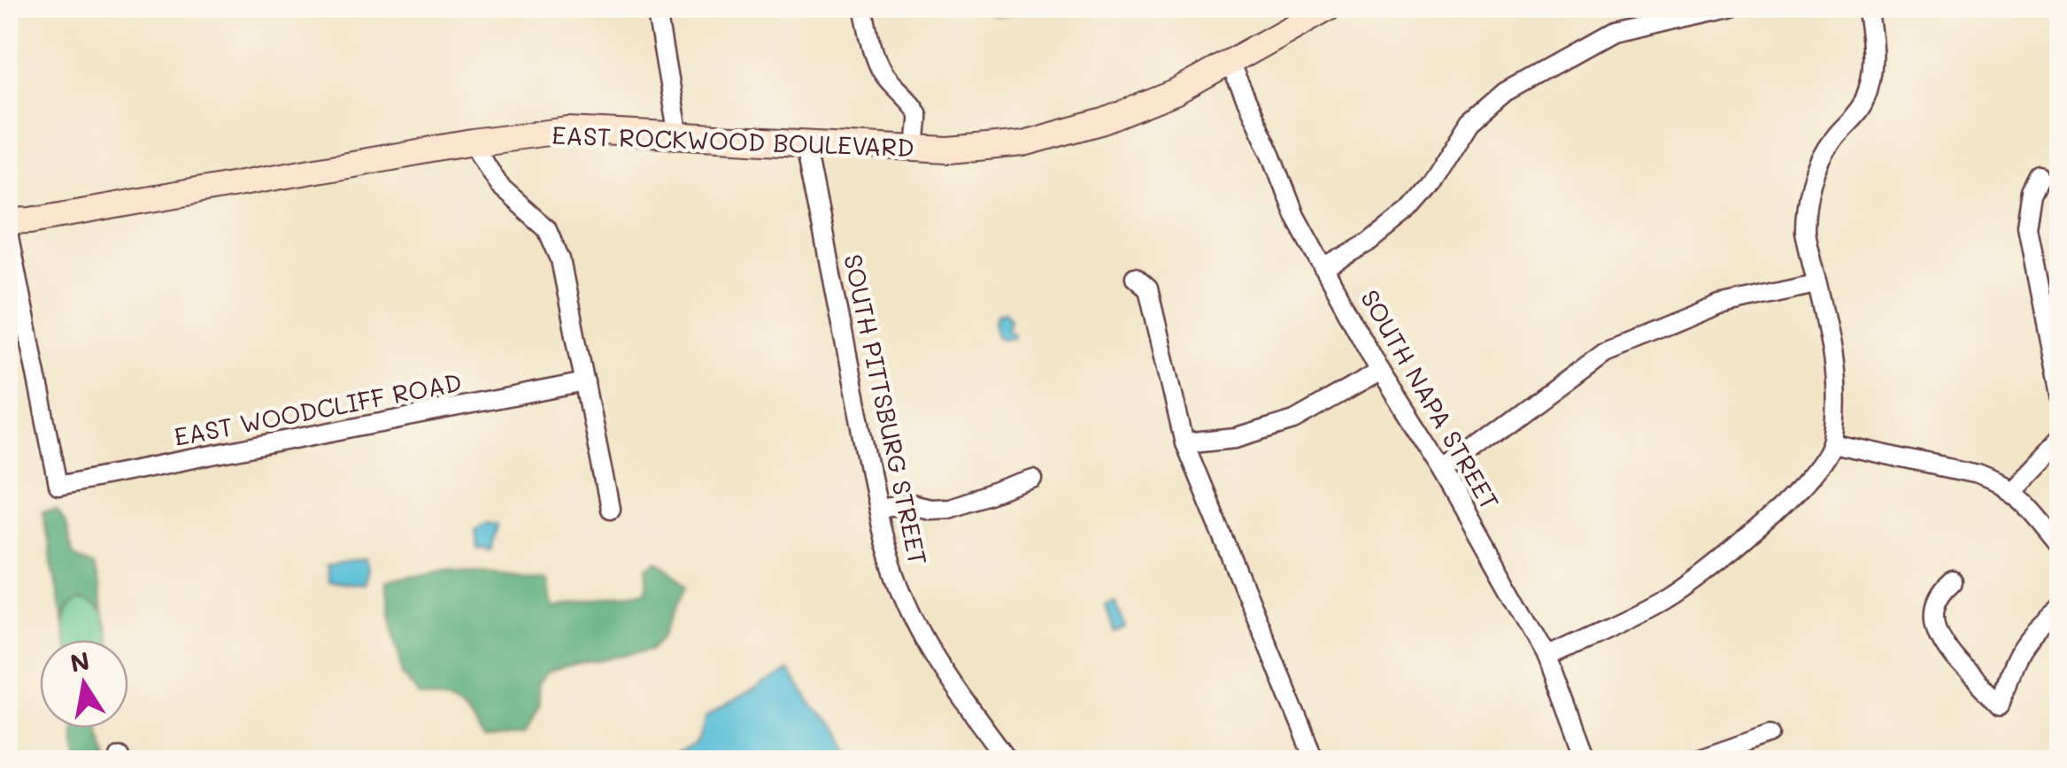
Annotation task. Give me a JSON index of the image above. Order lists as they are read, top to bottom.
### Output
{
  "streets": {
    "street": [
      "EAST ROCKWOOD BOULEVARD",
      "SOUTH NAPA STREET",
      "EAST WOODCLIFF ROAD",
      "SOUTH PITTSBURG STREET"
    ]
  },
  "crossings": [
    ["EAST ROCKWOOD BOULEVARD", "SOUTH NAPA STREET"],
    ["EAST ROCKWOOD BOULEVARD", "SOUTH PITTSBURG STREET"]
  ],
  "north": "top"
}
